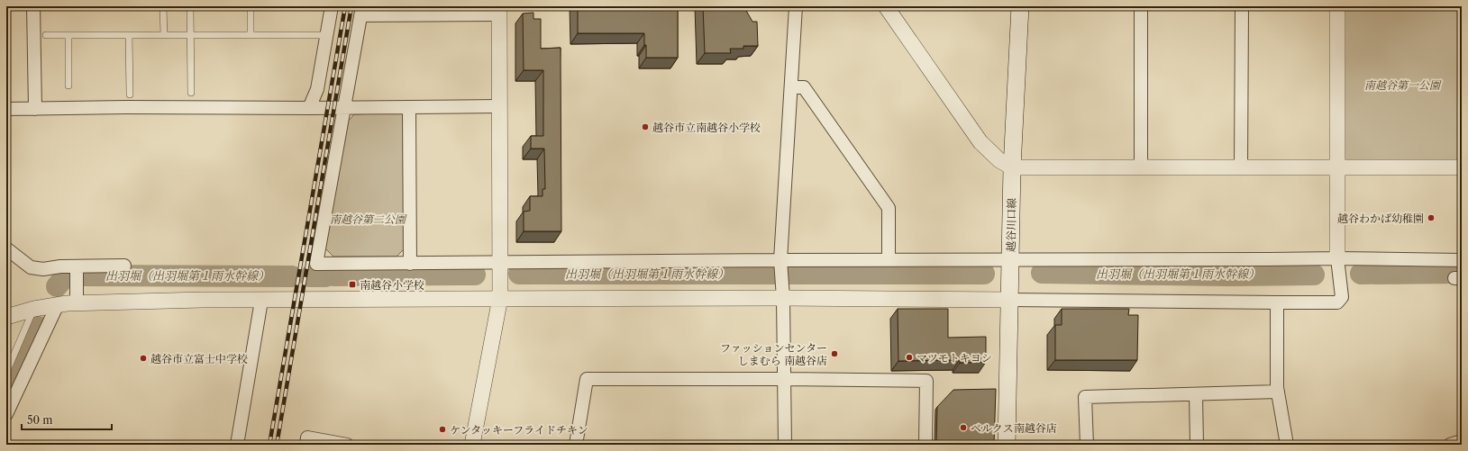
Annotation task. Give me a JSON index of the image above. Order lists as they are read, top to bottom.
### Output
{
  "streets": {
    "main road": ["越谷川口線"]
  },
  "water": ["出羽堀（出羽堀第１雨水幹線）"],
  "parks": ["南越谷第一公園", "南越谷第二公園"],
  "places": {
    "other": [
      "越谷市立南越谷小学校",
      "越谷わかば幼稚園",
      "ファッションセンター しまむら 南越谷店",
      "マツモトキヨシ",
      "越谷市立富士中学校",
      "ベルクス南越谷店",
      "ケンタッキーフライドチキン"
    ],
    "transit": ["南越谷小学校"]
  },
  "scale_bar": "50 m"
}
